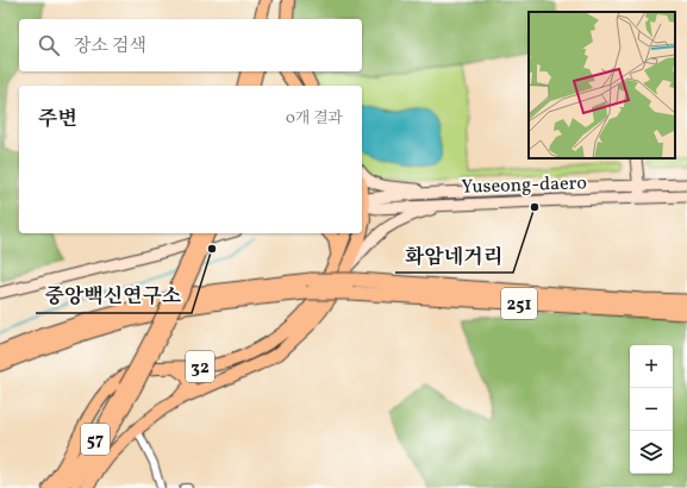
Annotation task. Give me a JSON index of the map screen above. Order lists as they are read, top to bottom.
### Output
{
  "streets": {
    "highway": ["251"],
    "main road": ["Yuseong-daero", "32", "57"]
  },
  "crossings": [
    ["Yuseong-daero", "32"]
  ],
  "places": ["화암네거리", "중앙백신연구소"],
  "page": {
    "search": "장소 검색",
    "heading": ["주변", "0개 결과"],
    "map_buttons": ["+", "−"]
  }
}
